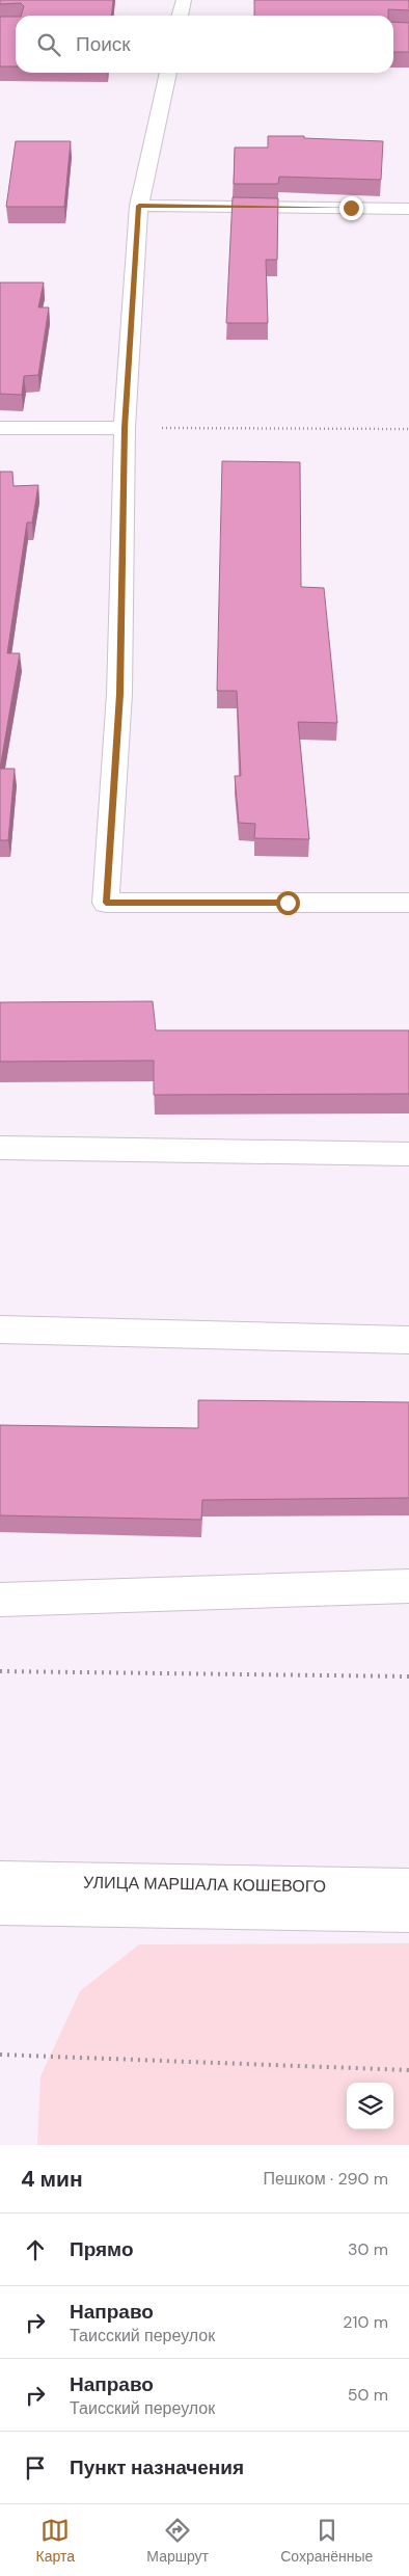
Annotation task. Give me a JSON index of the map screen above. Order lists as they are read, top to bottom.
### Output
{
  "streets": {
    "street": ["УЛИЦА МАРШАЛА КОШЕВОГО"]
  },
  "page": {
    "search": "Поиск",
    "heading": ["4 мин", "Пешком · 290 m"],
    "list": [
      ["Прямо", "30 m"],
      ["Направо", "Таисский переулок", "210 m"],
      ["Направо", "Таисский переулок", "50 m"],
      "Пункт назначения"
    ],
    "nav": ["Карта", "Маршрут", "Сохранённые"]
  }
}
